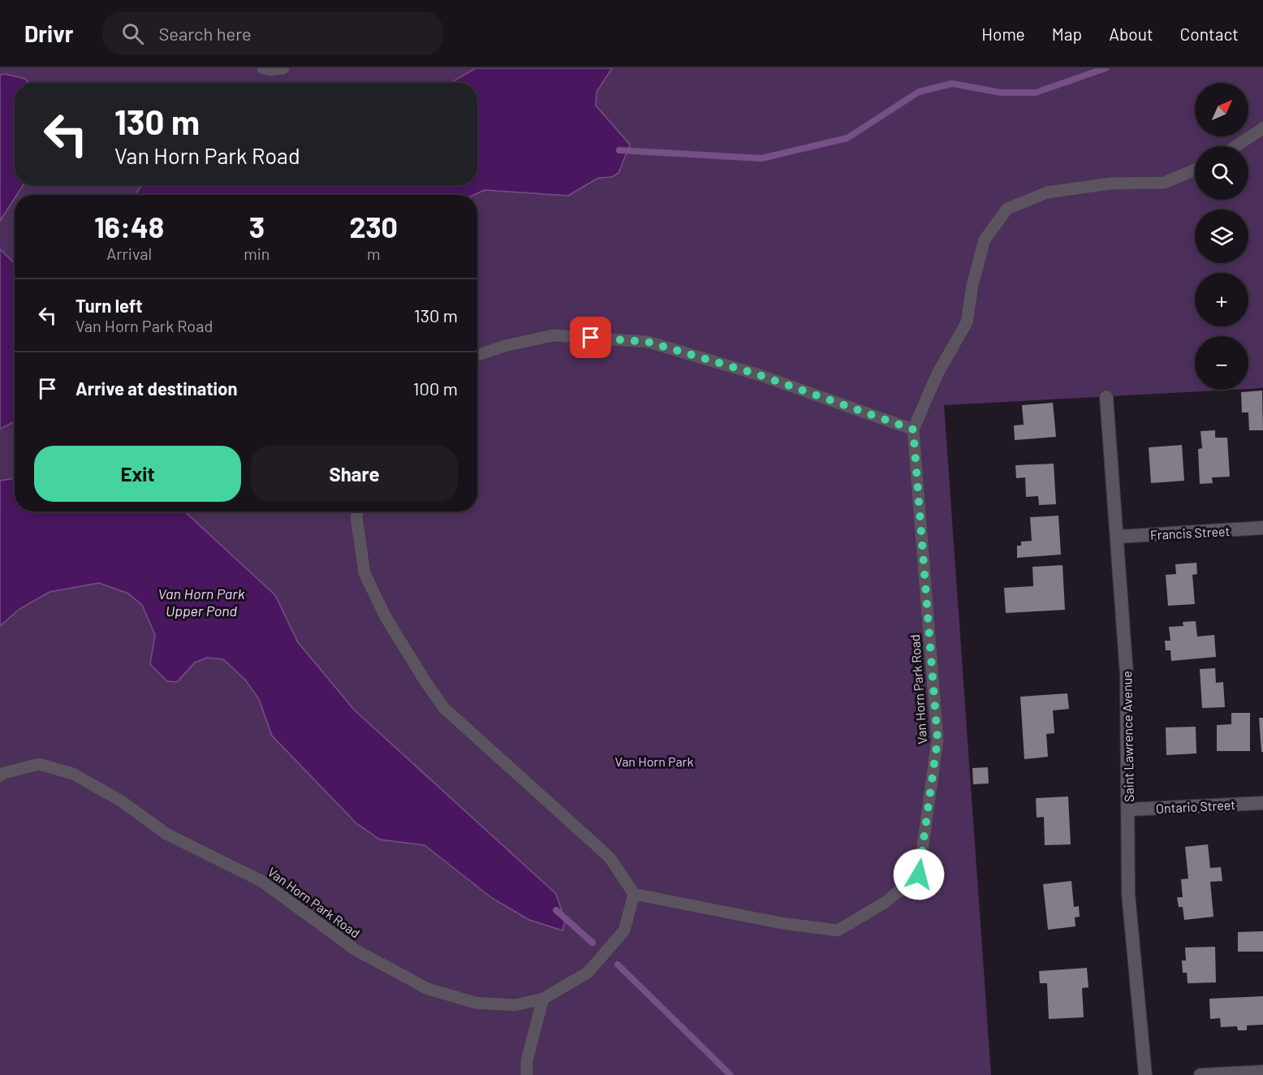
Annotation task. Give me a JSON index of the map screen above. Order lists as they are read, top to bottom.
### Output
{
  "streets": {
    "street": ["Francis Street", "Saint Lawrence Avenue", "Ontario Street"],
    "lane": ["Van Horn Park Road"]
  },
  "crossings": [
    ["Francis Street", "Saint Lawrence Avenue"],
    ["Saint Lawrence Avenue", "Ontario Street"]
  ],
  "water": ["Van Horn Park Upper Pond"],
  "parks": ["Van Horn Park"],
  "north": "top right",
  "page": {
    "header": "Drivr",
    "search": "Search here",
    "nav": [
      "Home",
      "Map",
      "About",
      "Contact"
    ],
    "map_buttons": ["+", "−"],
    "turn": ["130 m", "Van Horn Park Road"],
    "eta": [
      "16:48",
      "Arrival",
      "3",
      "min",
      "230",
      "m"
    ],
    "list": [
      {
        "name": "Turn left",
        "note": "Van Horn Park Road",
        "value": "130 m"
      },
      {
        "name": "Arrive at destination",
        "value": "100 m"
      }
    ],
    "buttons": ["Exit", "Share"]
  }
}
